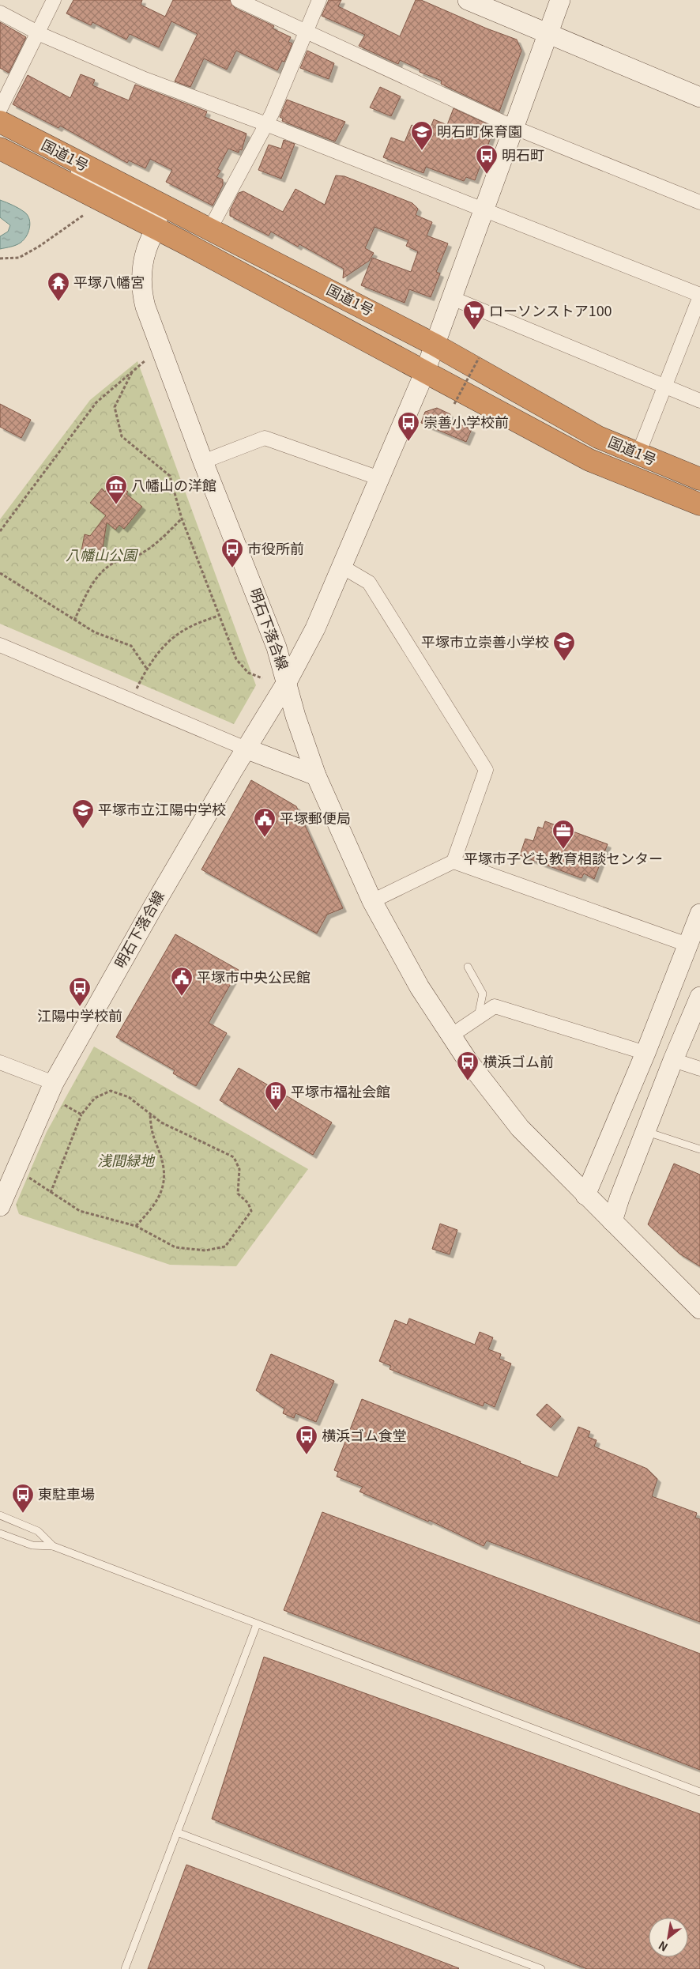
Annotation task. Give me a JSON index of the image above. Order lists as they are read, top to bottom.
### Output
{
  "streets": {
    "highway": ["国道1号"],
    "street": ["明石下落合線"]
  },
  "crossings": [
    ["国道1号", "明石下落合線"]
  ],
  "parks": ["八幡山公園", "浅間緑地"],
  "places": {
    "school or university": ["明石町保育園", "平塚市立崇善小学校", "平塚市立江陽中学校"],
    "bus stop": [
      "明石町",
      "崇善小学校前",
      "市役所前",
      "江陽中学校前",
      "横浜ゴム前",
      "横浜ゴム食堂",
      "東駐車場"
    ],
    "temple": ["平塚八幡宮"],
    "supermarket": ["ローソンストア100"],
    "museum": ["八幡山の洋館"],
    "public building": ["平塚郵便局", "平塚市中央公民館"],
    "office": ["平塚市子ども教育相談センター"],
    "building": ["平塚市福祉会館"]
  },
  "north": "bottom left"
}
